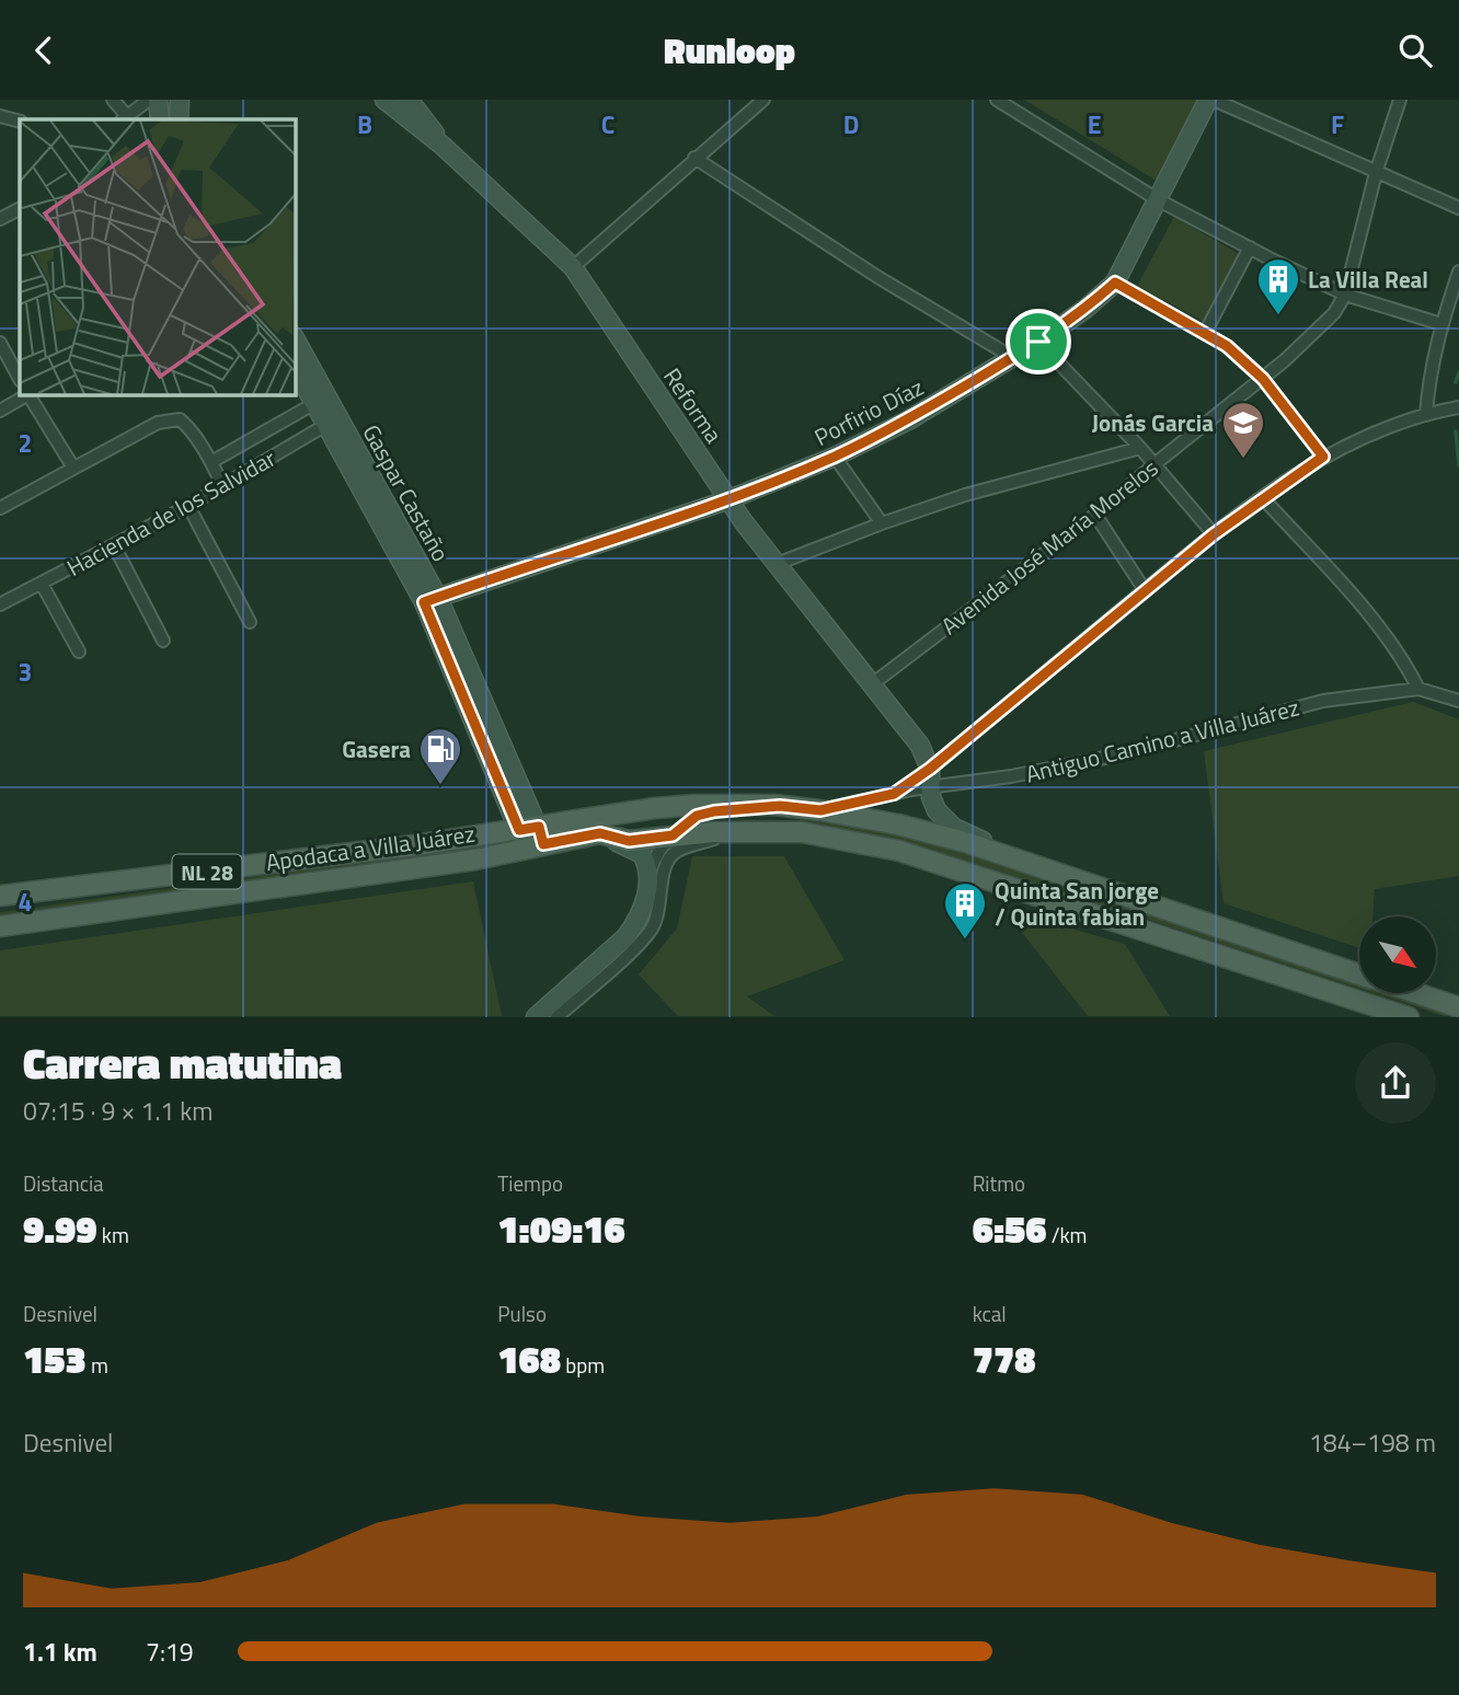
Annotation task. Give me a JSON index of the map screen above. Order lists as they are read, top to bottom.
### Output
{
  "streets": {
    "main road": ["Apodaca a Villa Juárez", "NL 28"],
    "street": [
      "Reforma",
      "Porfirio Díaz",
      "Gaspar Castaño",
      "Hacienda de los Salvidar",
      "Avenida José María Morelos",
      "Antiguo Camino a Villa Juárez"
    ]
  },
  "crossings": [
    ["Reforma", "Porfirio Díaz"],
    ["Reforma", "Avenida José María Morelos"],
    ["Reforma", "Antiguo Camino a Villa Juárez"],
    ["Reforma", "Apodaca a Villa Juárez"],
    ["Porfirio Díaz", "Gaspar Castaño"],
    ["Gaspar Castaño", "Hacienda de los Salvidar"],
    ["Gaspar Castaño", "Apodaca a Villa Juárez"],
    ["Antiguo Camino a Villa Juárez", "Apodaca a Villa Juárez"]
  ],
  "places": {
    "building": ["La Villa Real", "Quinta San jorge / Quinta fabian"],
    "school or university": ["Jonás Garcia"],
    "fuel station": ["Gasera"]
  },
  "north": "bottom right",
  "page": {
    "header": "Runloop",
    "heading": ["Carrera matutina", "07:15 · 9 × 1.1 km"],
    "stats": [
      ["Distancia", "9.99 km"],
      ["Tiempo", "1:09:16"],
      ["Ritmo", "6:56 /km"],
      ["Desnivel", "153 m"],
      ["Pulso", "168 bpm"],
      ["kcal", "778"]
    ],
    "chart": ["Desnivel", "184–198 m"],
    "list": [
      {
        "name": "1.1 km",
        "note": "7:19"
      }
    ]
  },
  "grid": {
    "columns": [
      "B",
      "C",
      "D",
      "E",
      "F"
    ],
    "rows": ["2", "3", "4"]
  }
}
